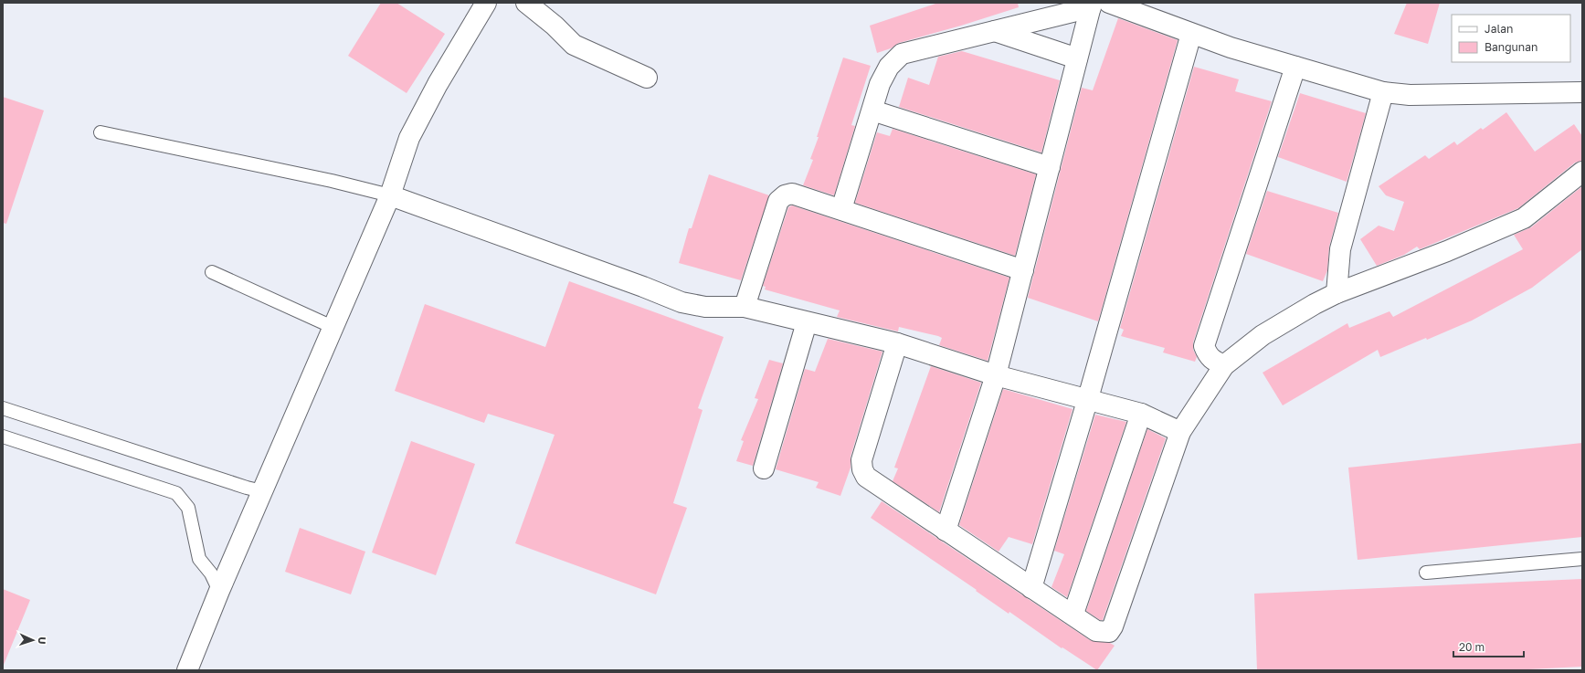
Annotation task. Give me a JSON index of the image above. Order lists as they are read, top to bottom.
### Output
{
  "legend": ["Jalan", "Bangunan"],
  "scale_bar": "20 m",
  "north": "right"
}
